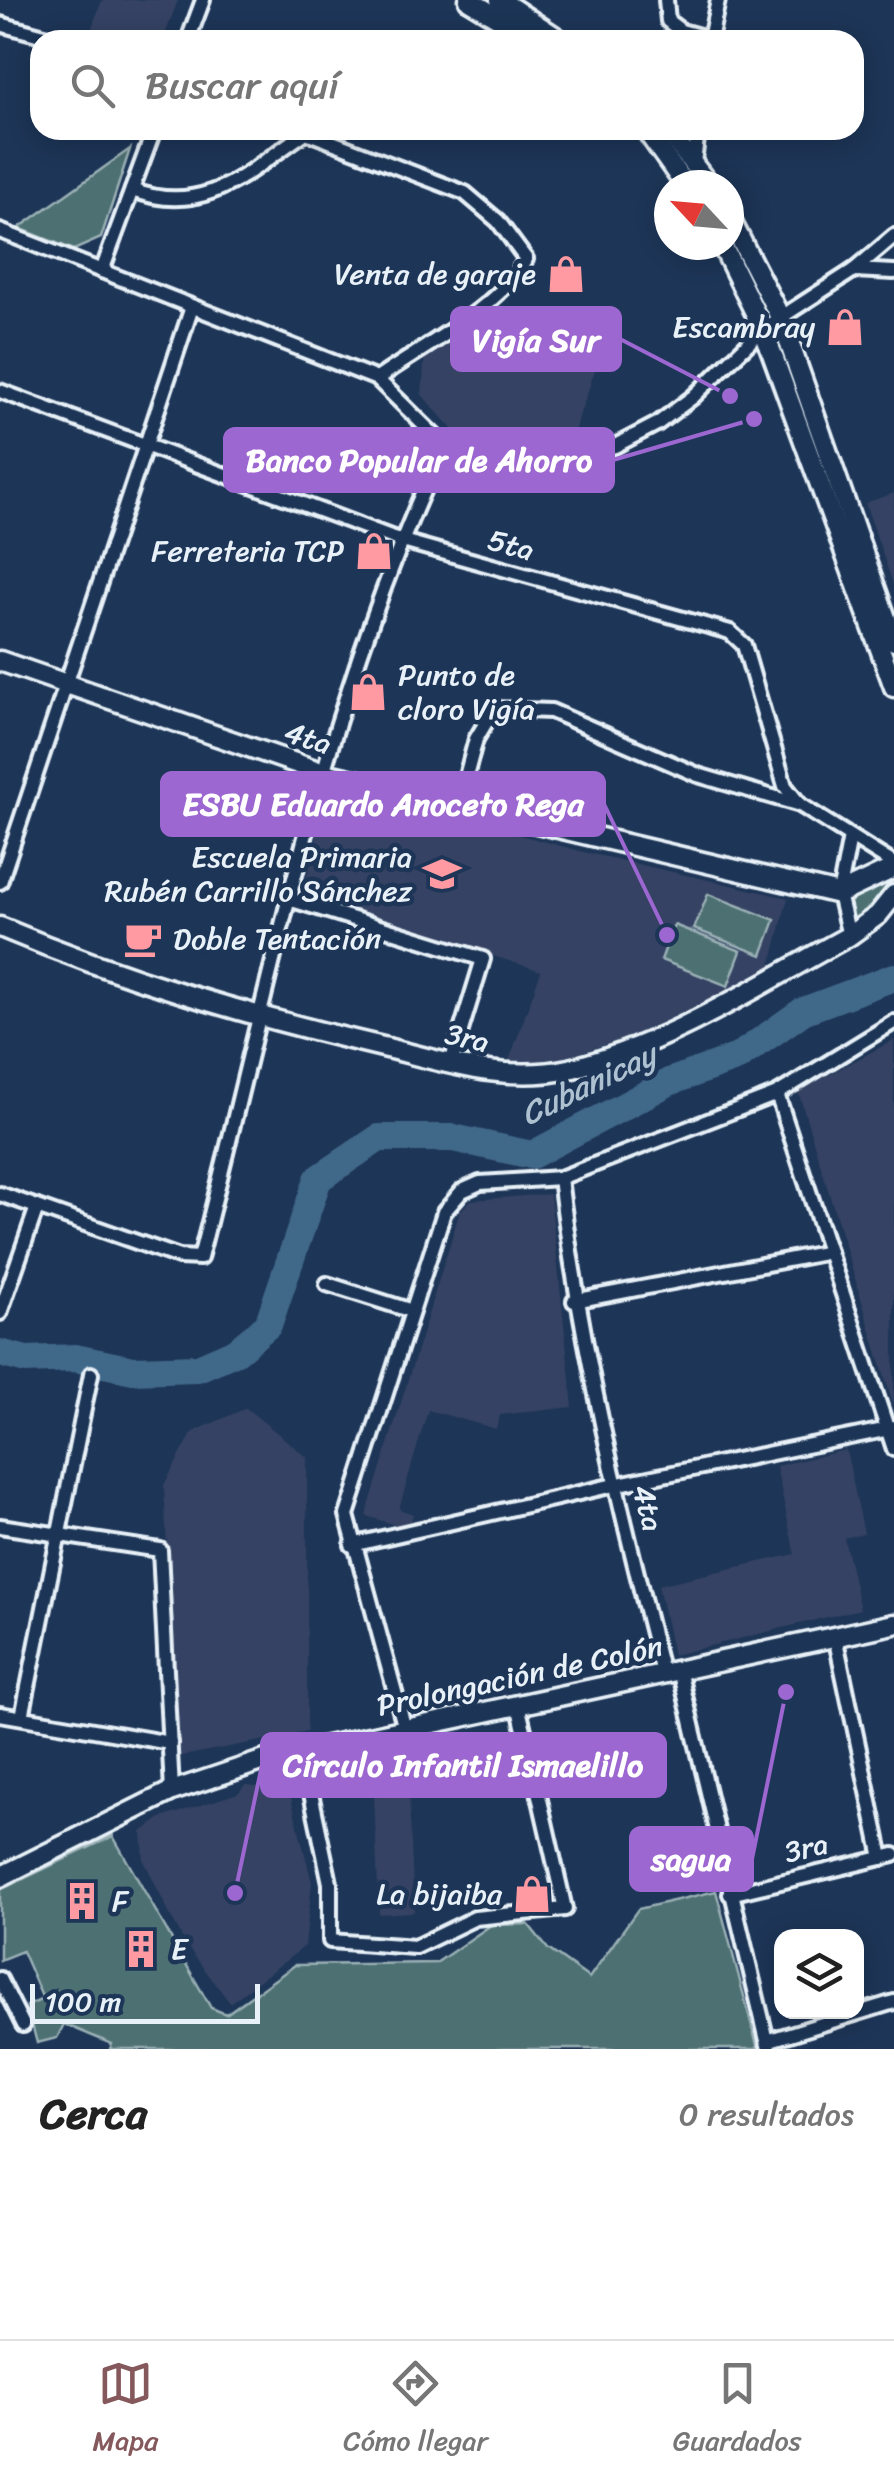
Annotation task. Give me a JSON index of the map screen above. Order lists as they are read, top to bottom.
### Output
{
  "streets": {
    "main road": ["4ta", "3ra", "Prolongación de Colón"],
    "street": ["5ta"]
  },
  "crossings": [
    ["4ta", "3ra"],
    ["4ta", "Prolongación de Colón"]
  ],
  "water": ["Cubanicay"],
  "places": {
    "shop": [
      "Venta de garaje",
      "Escambray",
      "Ferreteria TCP",
      "Punto de cloro Vigía",
      "La bijaiba"
    ],
    "other": [
      "Vigía Sur",
      "Banco Popular de Ahorro",
      "ESBU Eduardo Anoceto Rega",
      "sagua",
      "Círculo Infantil Ismaelillo"
    ],
    "school or university": ["Escuela Primaria Rubén Carrillo Sánchez"],
    "cafe": ["Doble Tentación"],
    "building": ["F", "E"]
  },
  "scale_bar": "100 m",
  "north": "top left",
  "page": {
    "search": "Buscar aquí",
    "scale": "100 m",
    "heading": ["Cerca", "0 resultados"],
    "nav": ["Mapa", "Cómo llegar", "Guardados"]
  }
}
